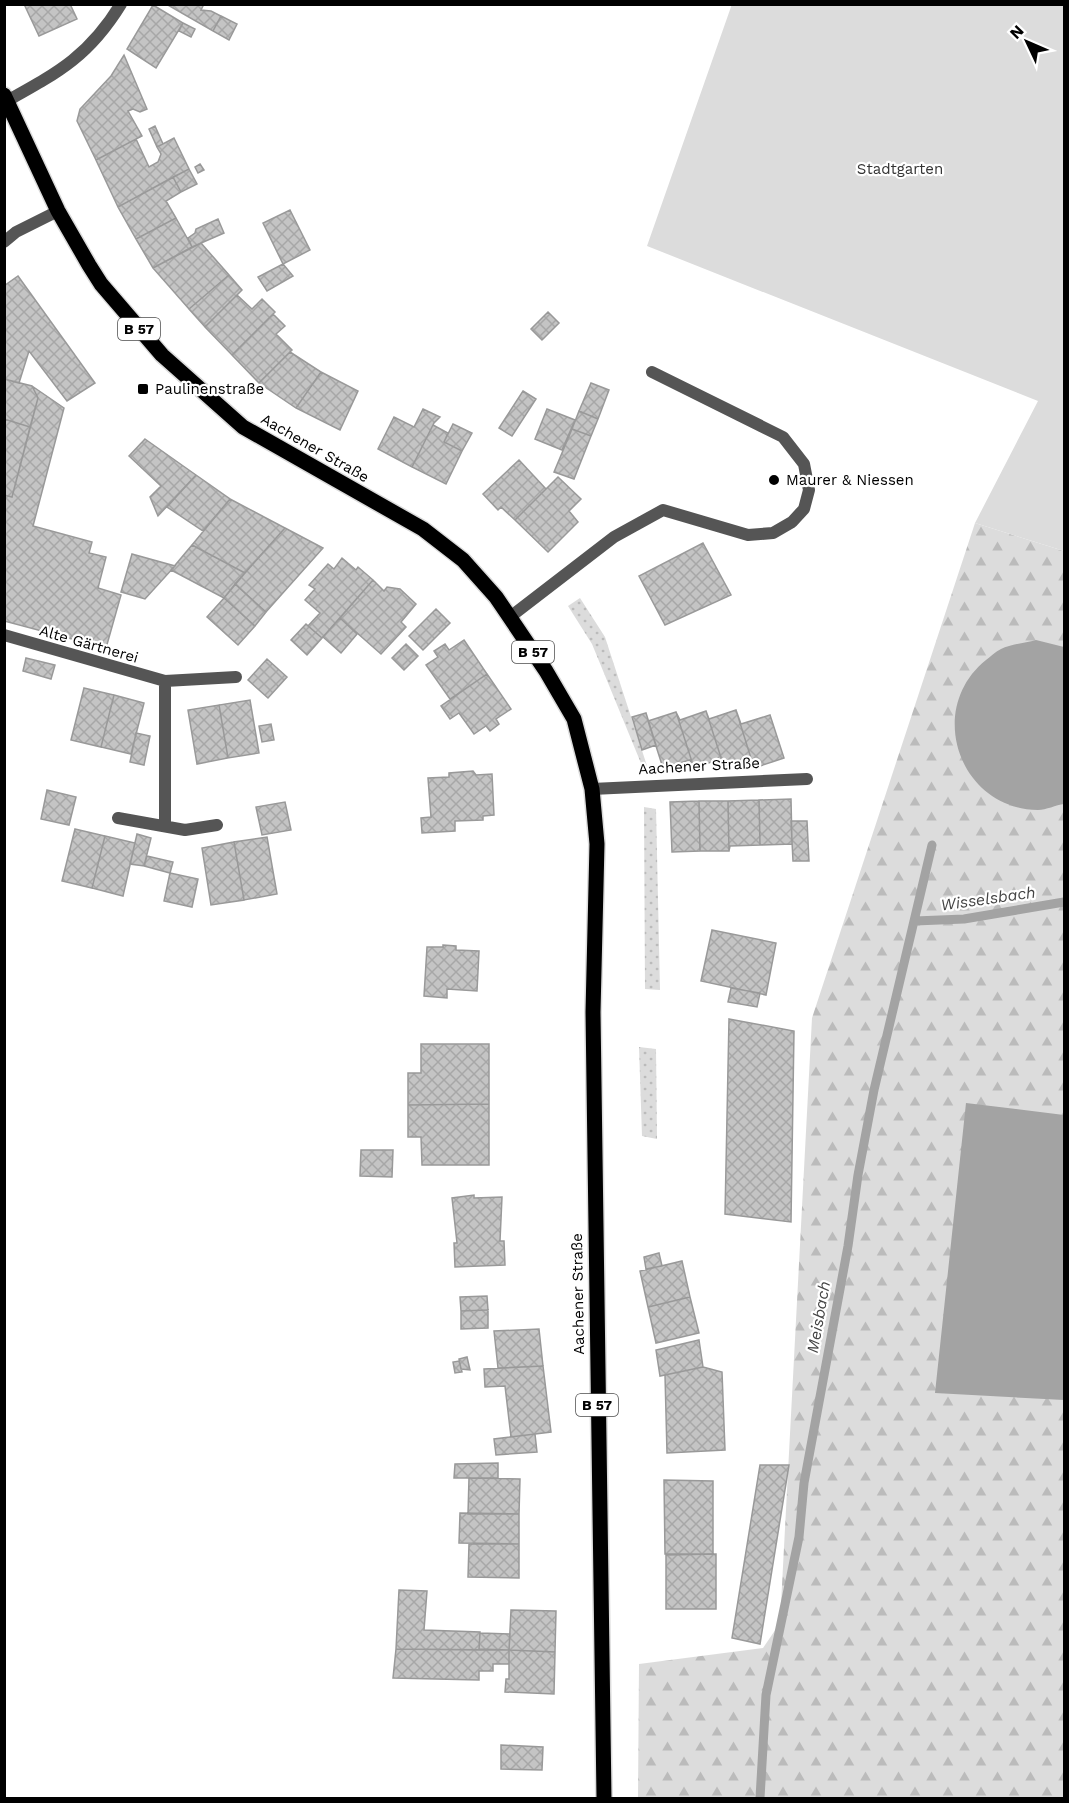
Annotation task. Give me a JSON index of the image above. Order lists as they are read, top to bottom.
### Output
{
  "streets": {
    "main road": ["B 57", "Aachener Straße"],
    "street": ["Alte Gärtnerei"]
  },
  "water": ["Wisselsbach", "Meisbach"],
  "parks": ["Stadtgarten"],
  "places": {
    "transit": ["Paulinenstraße"],
    "other": ["Maurer & Niessen"]
  },
  "north": "top left"
}
